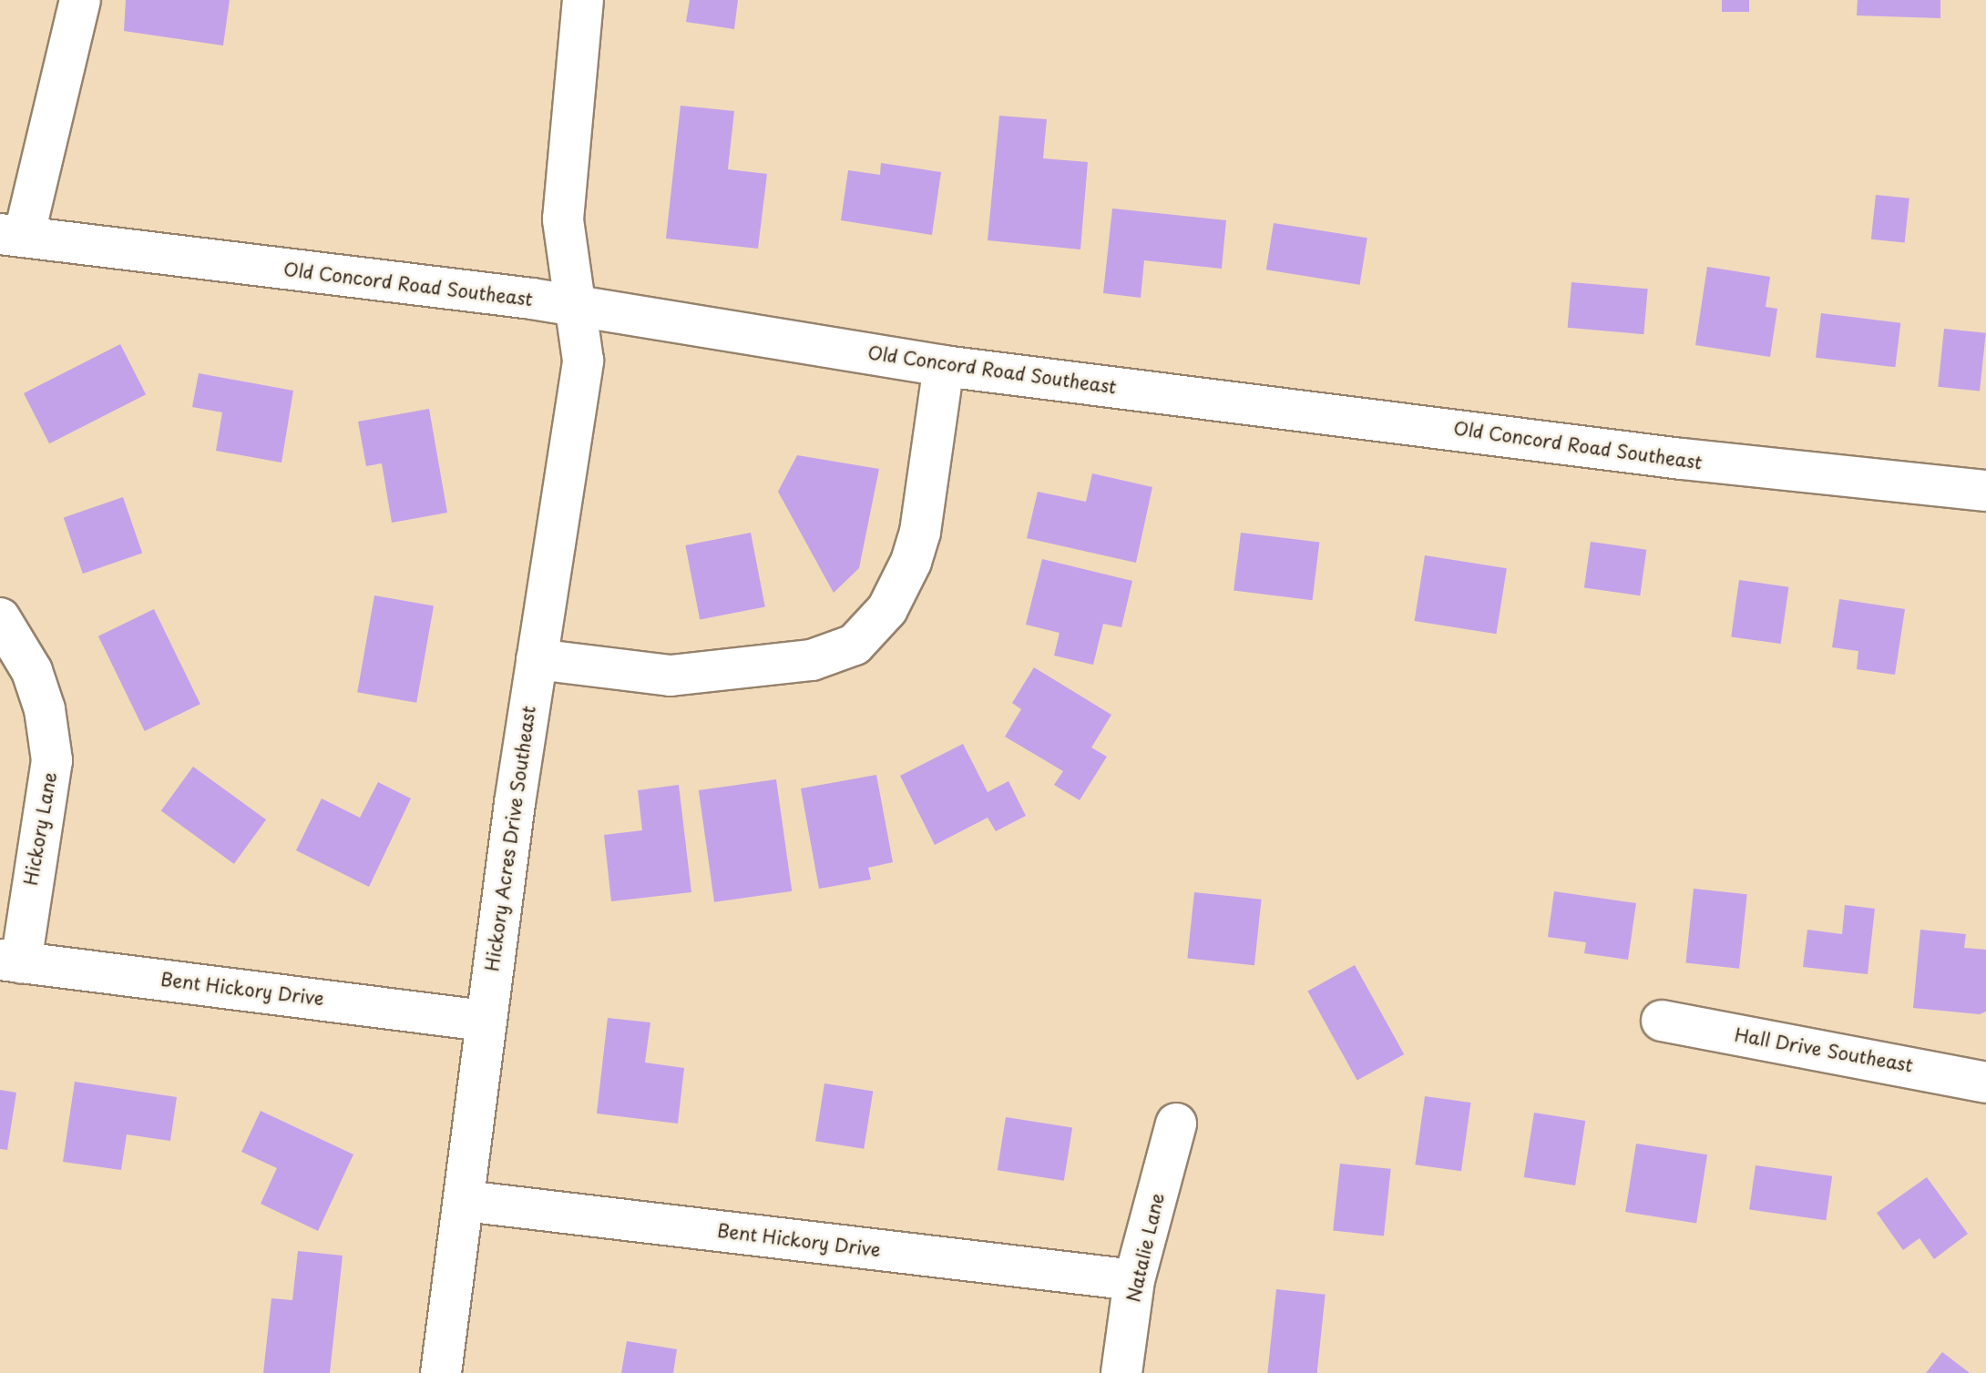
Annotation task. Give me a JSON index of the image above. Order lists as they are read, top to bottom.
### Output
{
  "streets": {
    "street": [
      "Old Concord Road Southeast",
      "Hickory Lane",
      "Hickory Acres Drive Southeast",
      "Bent Hickory Drive",
      "Hall Drive Southeast",
      "Natalie Lane"
    ]
  },
  "crossings": [
    ["Old Concord Road Southeast", "Hickory Acres Drive Southeast"],
    ["Hickory Lane", "Bent Hickory Drive"],
    ["Hickory Acres Drive Southeast", "Bent Hickory Drive"],
    ["Bent Hickory Drive", "Natalie Lane"]
  ]
}
